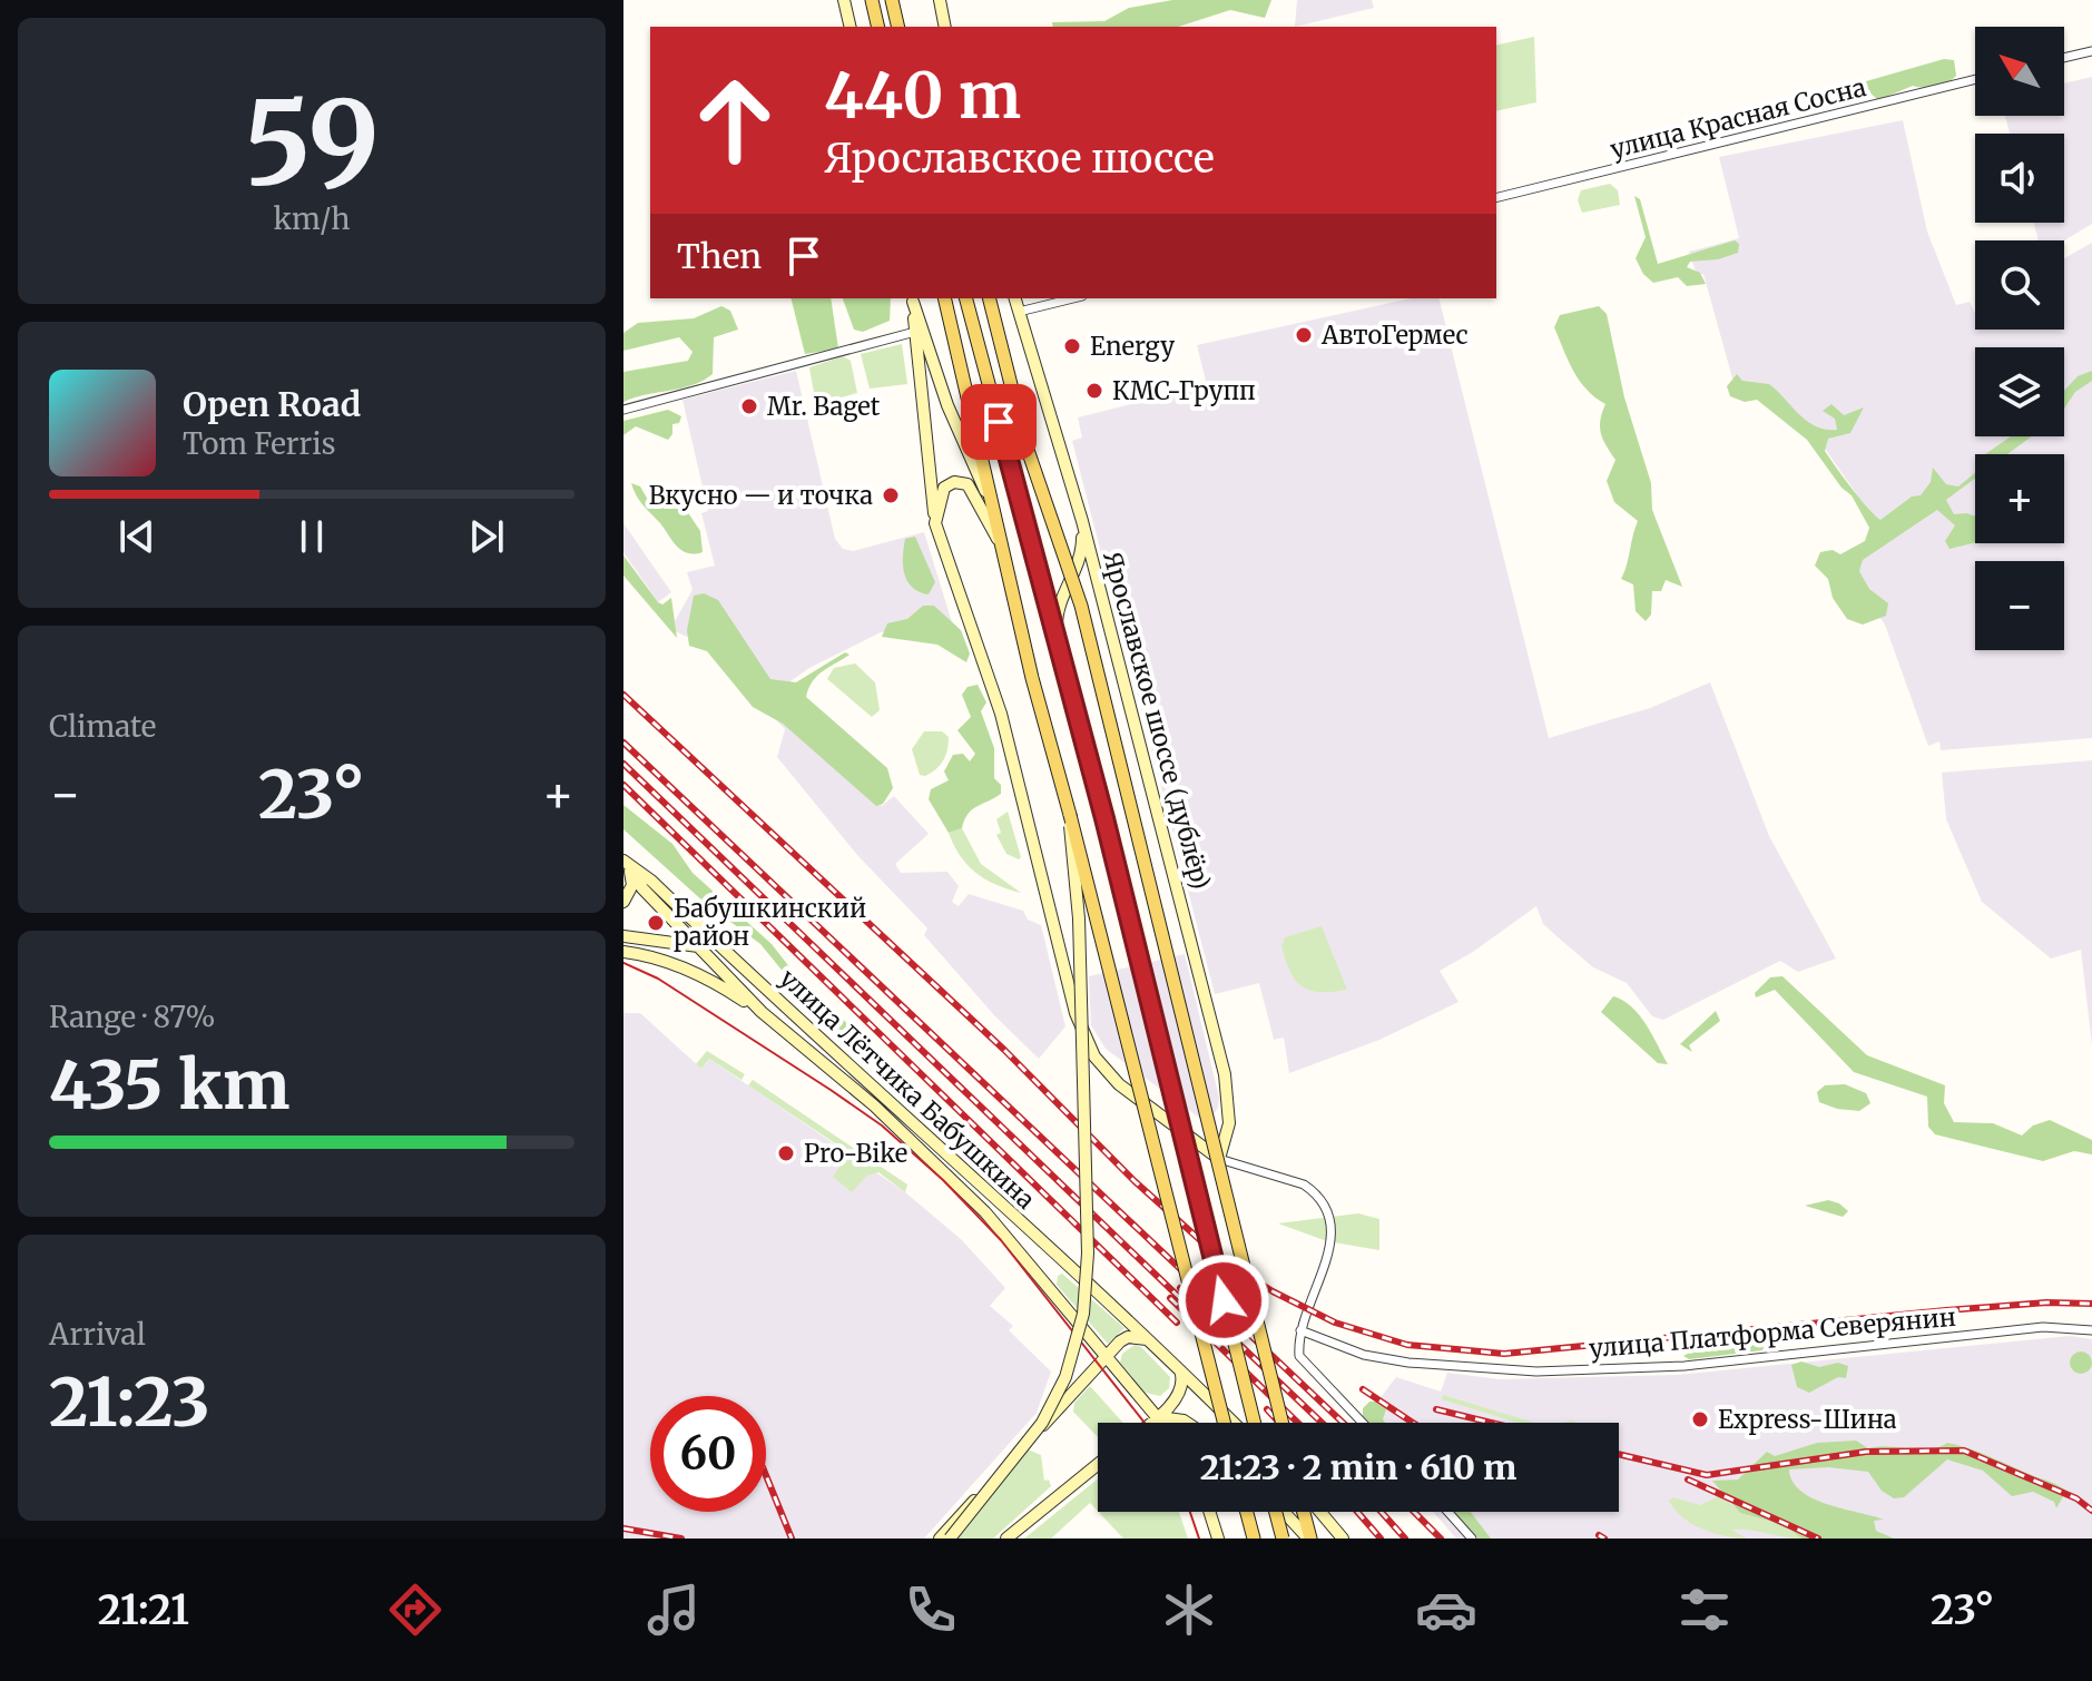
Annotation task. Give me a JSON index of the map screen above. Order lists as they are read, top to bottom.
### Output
{
  "streets": {
    "main road": ["Ярославское шоссе (дублёр)", "улица Лётчика Бабушкина"],
    "street": ["улица Красная Сосна", "улица Платформа Северянин"]
  },
  "places": [
    "АвтоГермес",
    "Energy",
    "КМС-Групп",
    "Mr. Baget",
    "Вкусно — и точка",
    "Бабушкинский район",
    "Pro-Bike",
    "Express-Шина"
  ],
  "north": "top left",
  "page": {
    "tile": [
      ["59", "km/h"],
      "Climate",
      ["Range · 87%", "435 km"],
      ["Arrival", "21:23"]
    ],
    "map_buttons": ["+", "−"],
    "turn": ["440 m", "Ярославское шоссе"],
    "then": "Then",
    "song": ["Open Road", "Tom Ferris"],
    "heat": ["−", "23°", "+"],
    "limit": "60",
    "trip": "21:23 · 2 min · 610 m",
    "tabs": ["21:21", "23°"]
  }
}
